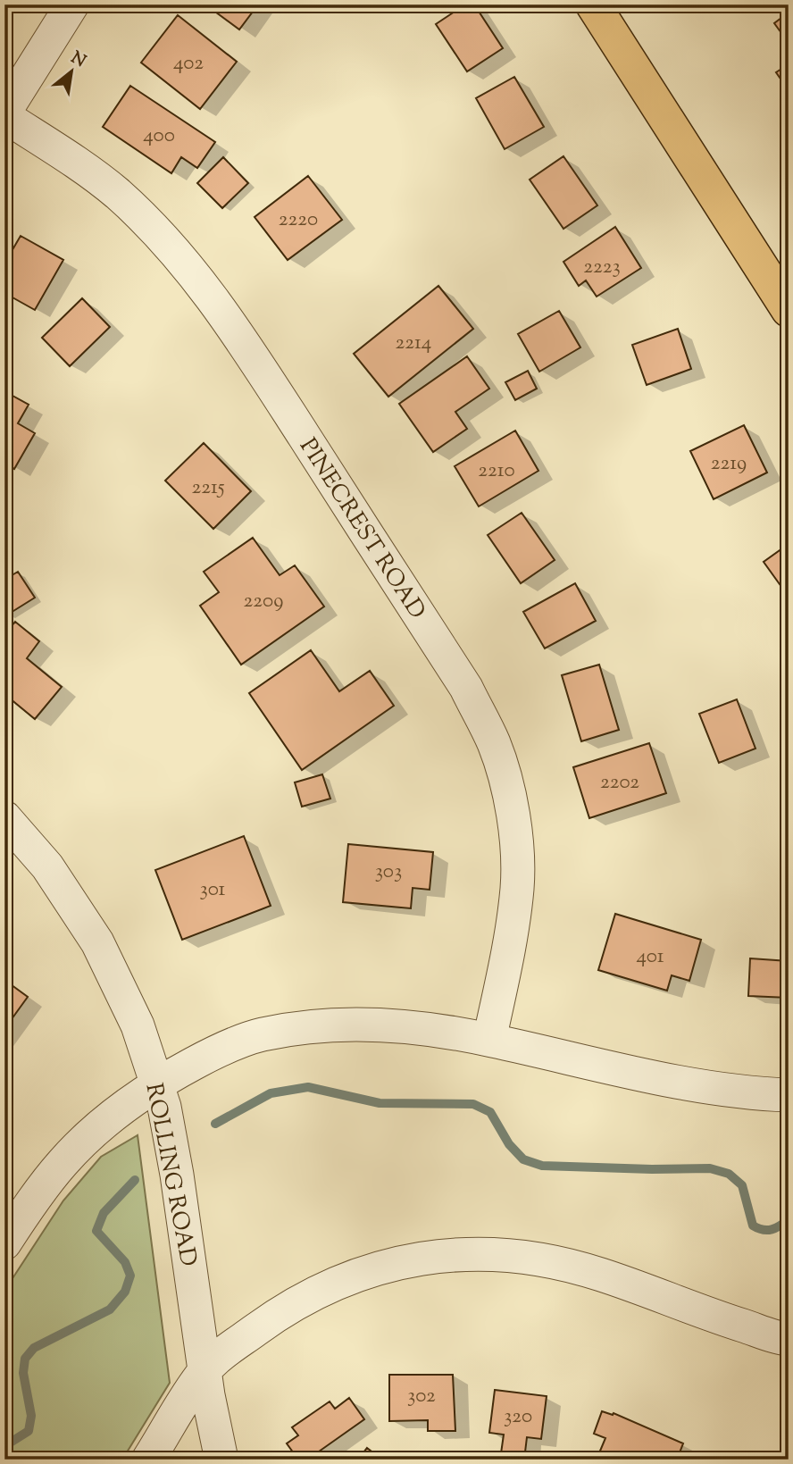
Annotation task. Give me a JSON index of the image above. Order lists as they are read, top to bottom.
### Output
{
  "streets": {
    "street": ["PINECREST ROAD", "ROLLING ROAD"]
  },
  "house_numbers": [
    "402",
    "400",
    "2220",
    "2223",
    "2214",
    "2219",
    "2210",
    "2215",
    "2209",
    "2202",
    "303",
    "301",
    "401",
    "302",
    "320"
  ],
  "north": "top right"
}
